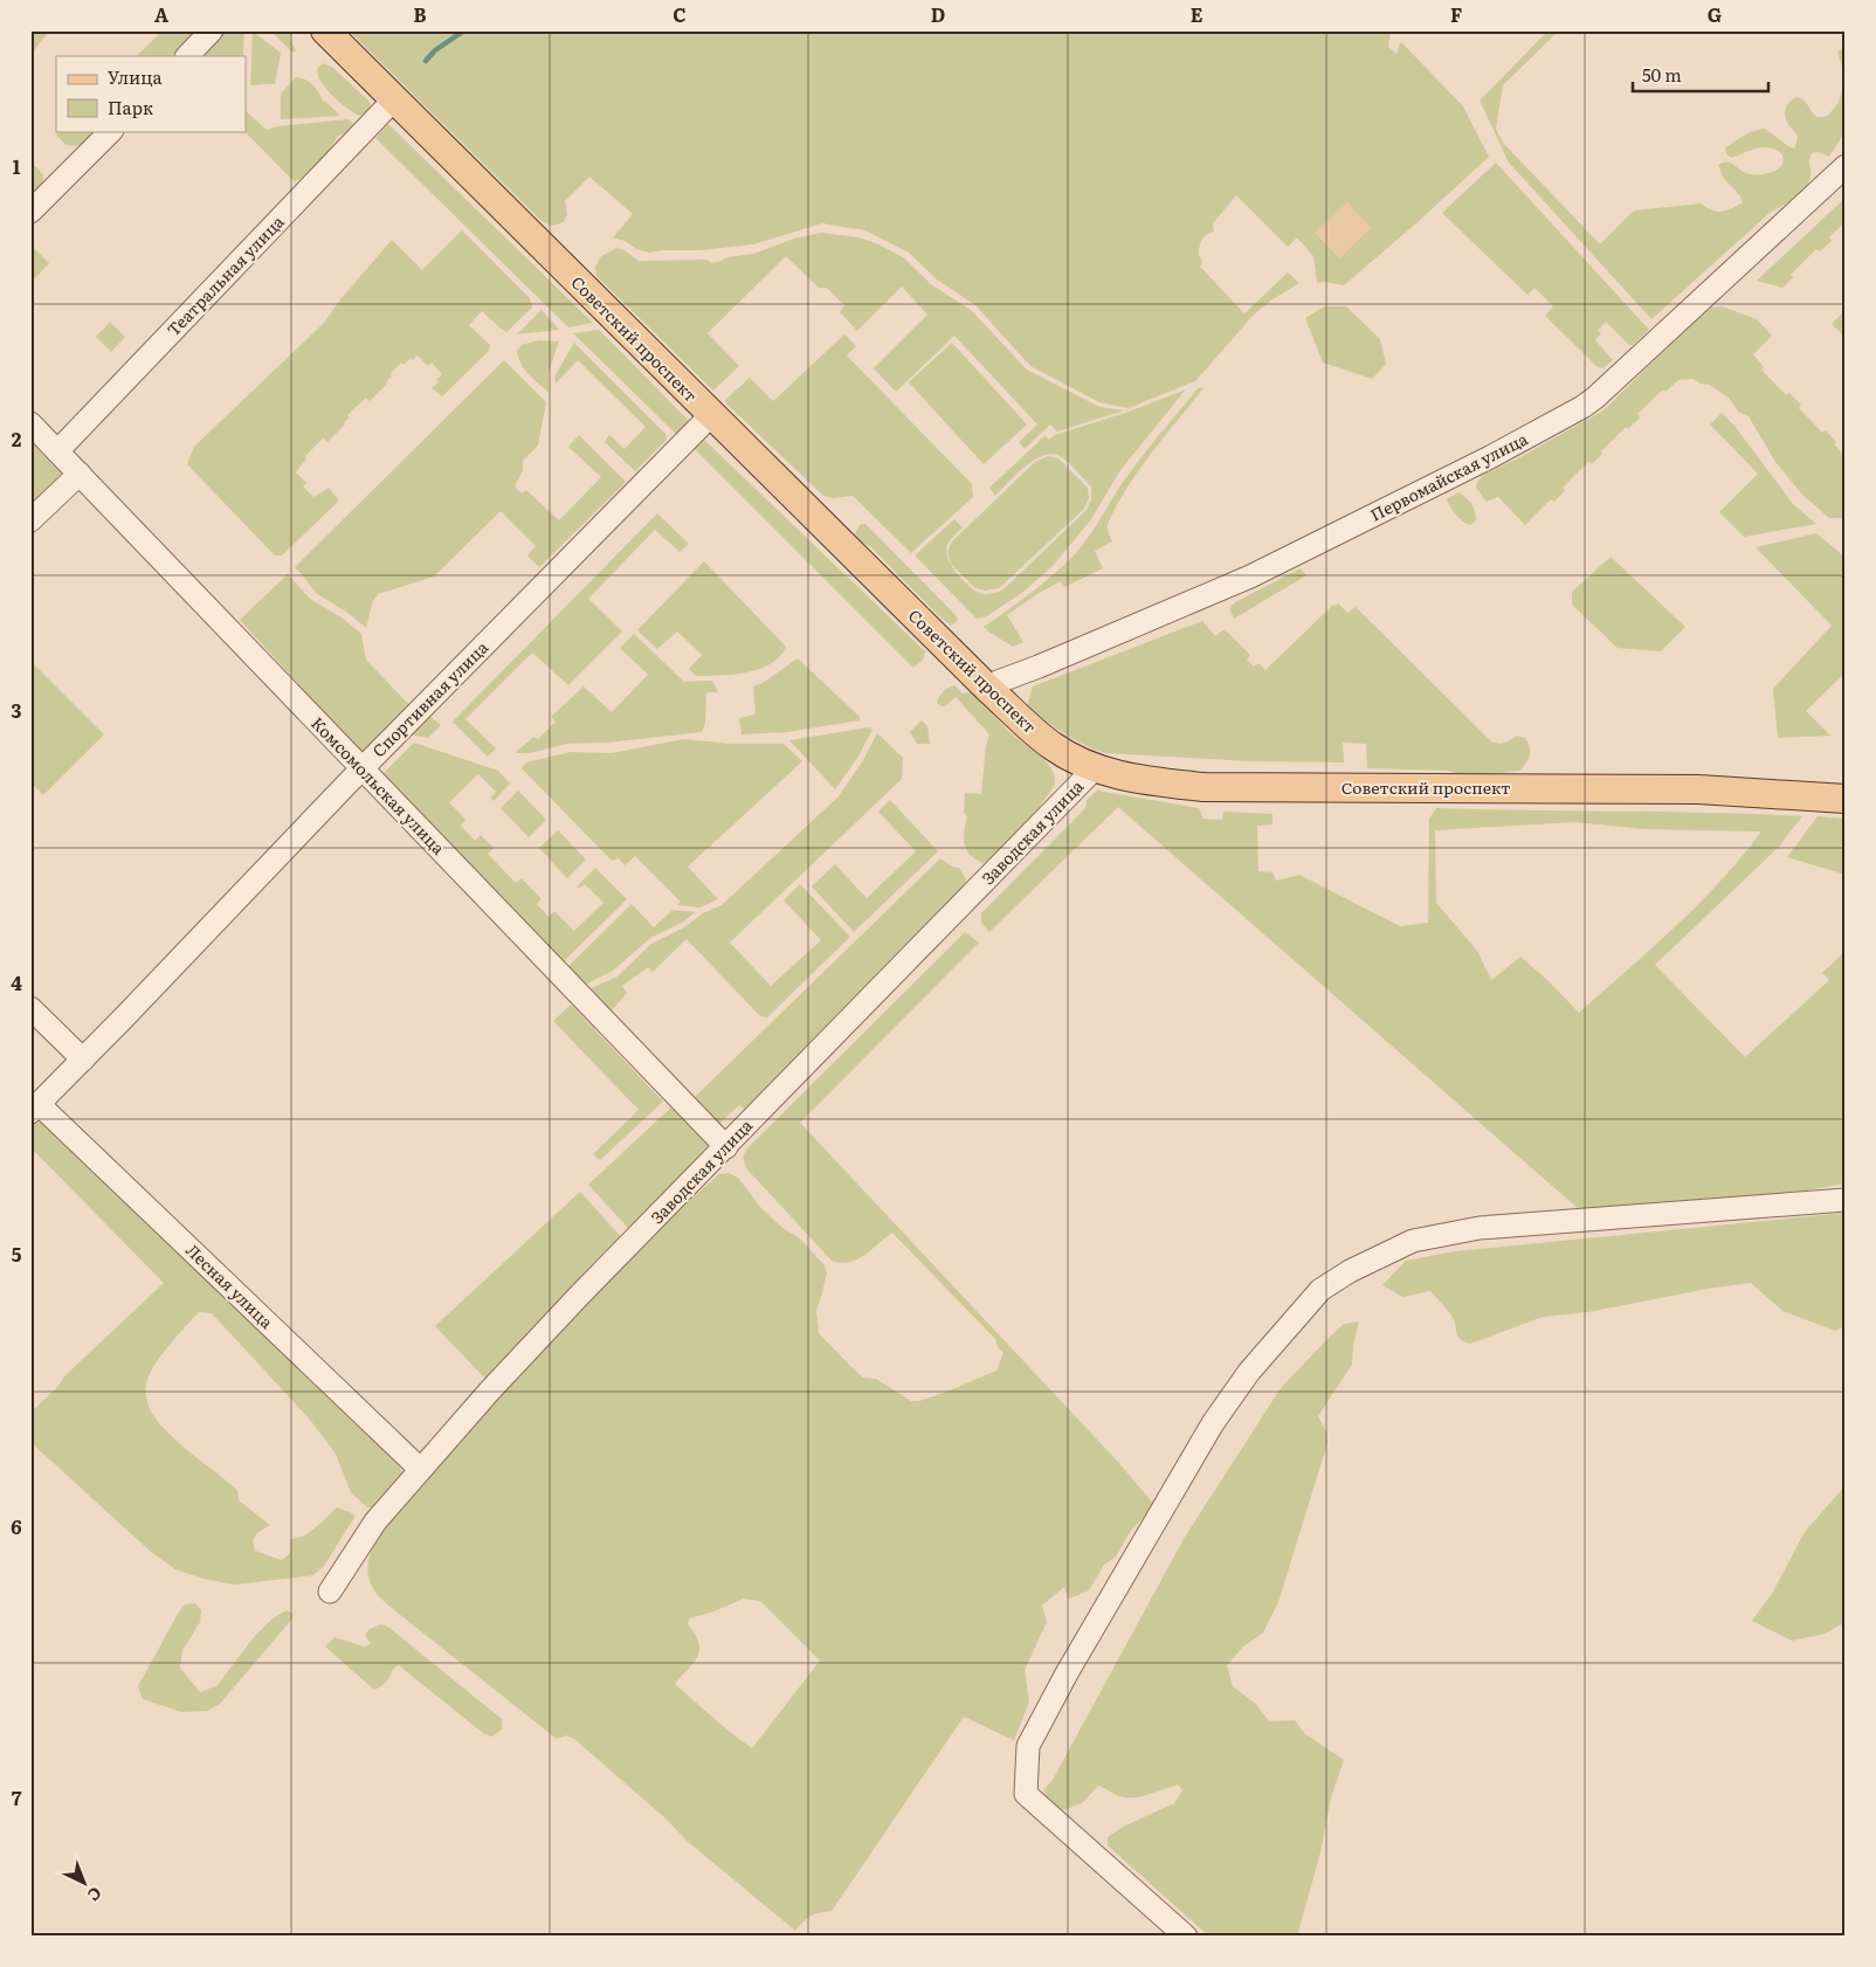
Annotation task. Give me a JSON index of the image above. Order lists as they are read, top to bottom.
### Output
{
  "streets": {
    "main road": ["Советский проспект"],
    "street": [
      "Театральная улица",
      "Первомайская улица",
      "Спортивная улица",
      "Комсомольская улица",
      "Заводская улица",
      "Лесная улица"
    ]
  },
  "crossings": [
    ["Театральная улица", "Советский проспект"],
    ["Театральная улица", "Комсомольская улица"],
    ["Советский проспект", "Первомайская улица"],
    ["Советский проспект", "Спортивная улица"],
    ["Советский проспект", "Заводская улица"],
    ["Спортивная улица", "Комсомольская улица"],
    ["Спортивная улица", "Лесная улица"],
    ["Комсомольская улица", "Заводская улица"],
    ["Заводская улица", "Лесная улица"]
  ],
  "legend": ["Улица", "Парк"],
  "scale_bar": "50 m",
  "north": "bottom right",
  "grid": {
    "columns": [
      "A",
      "B",
      "C",
      "D",
      "E",
      "F",
      "G"
    ],
    "rows": [
      "1",
      "2",
      "3",
      "4",
      "5",
      "6",
      "7"
    ]
  }
}
